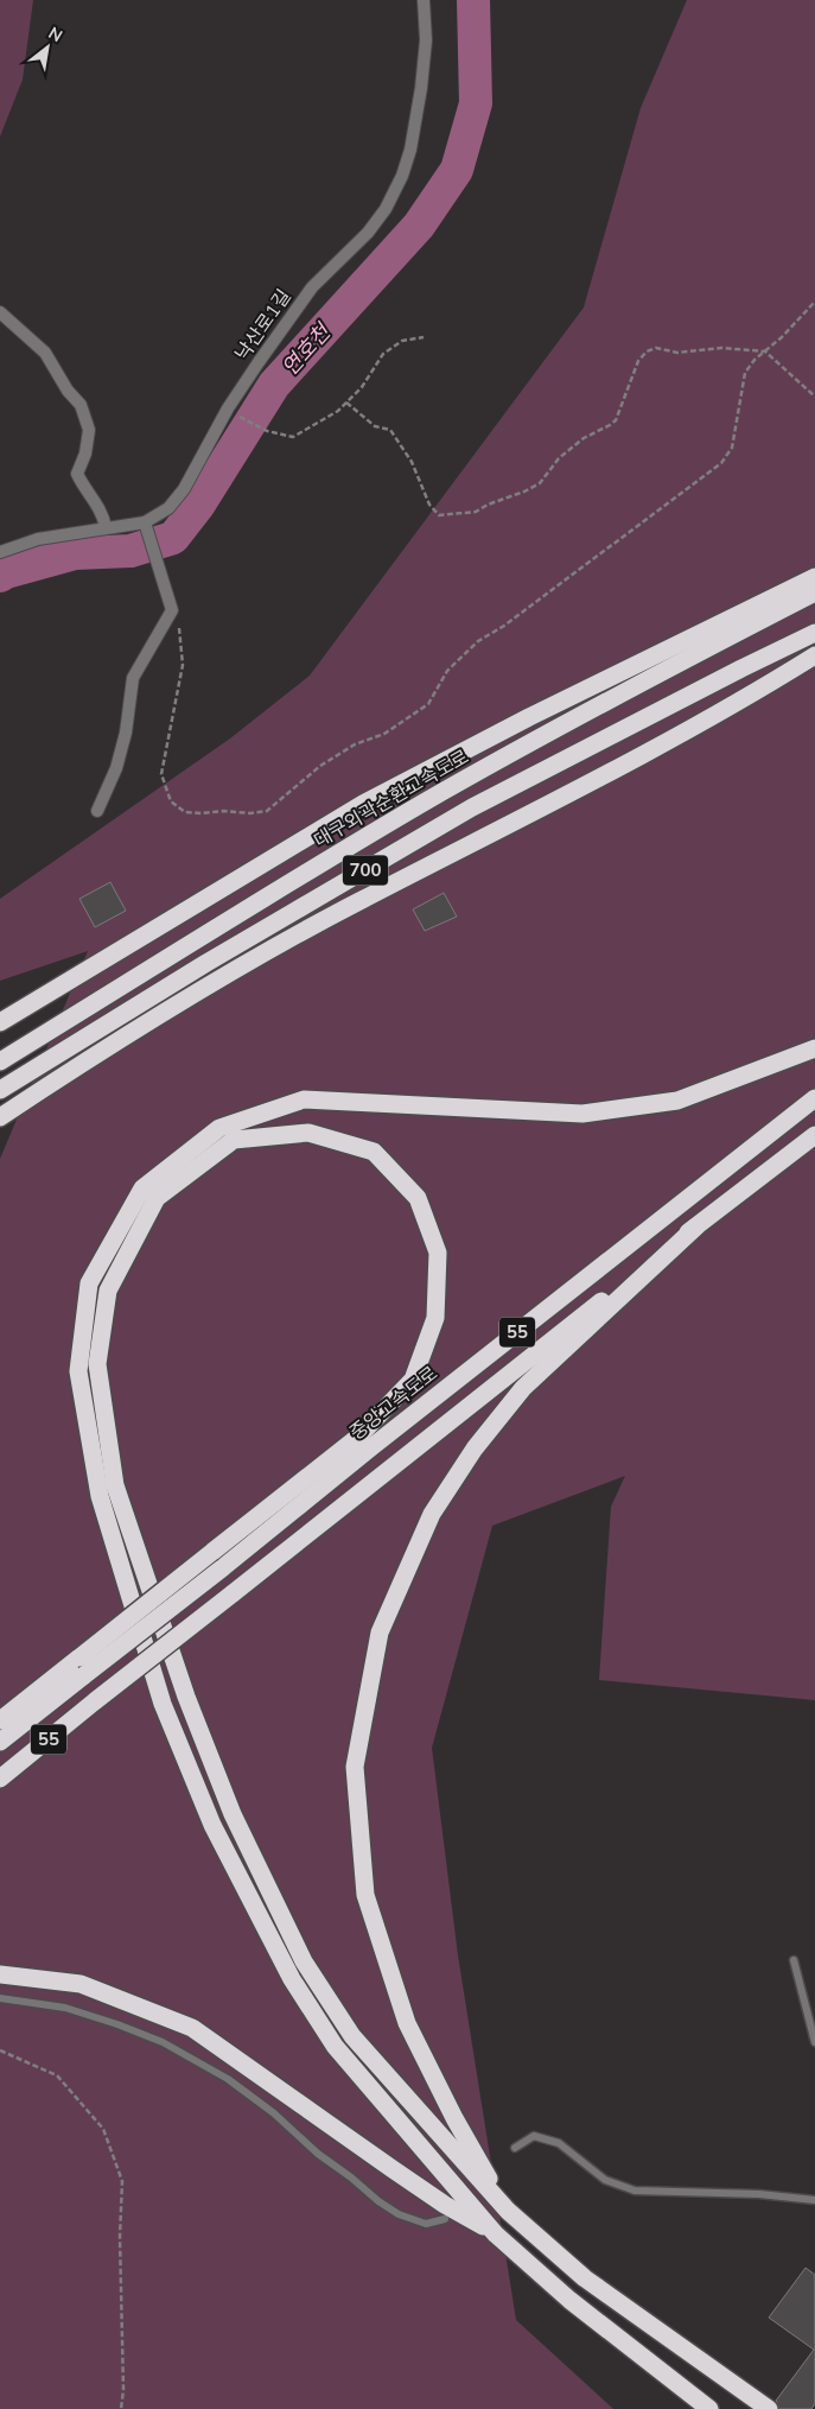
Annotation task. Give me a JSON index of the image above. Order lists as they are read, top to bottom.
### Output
{
  "streets": {
    "highway": [
      "대구외곽순환고속도로",
      "700",
      "55",
      "중앙고속도로"
    ],
    "street": ["낙산로1길"]
  },
  "water": ["연호천"],
  "north": "top right"
}
